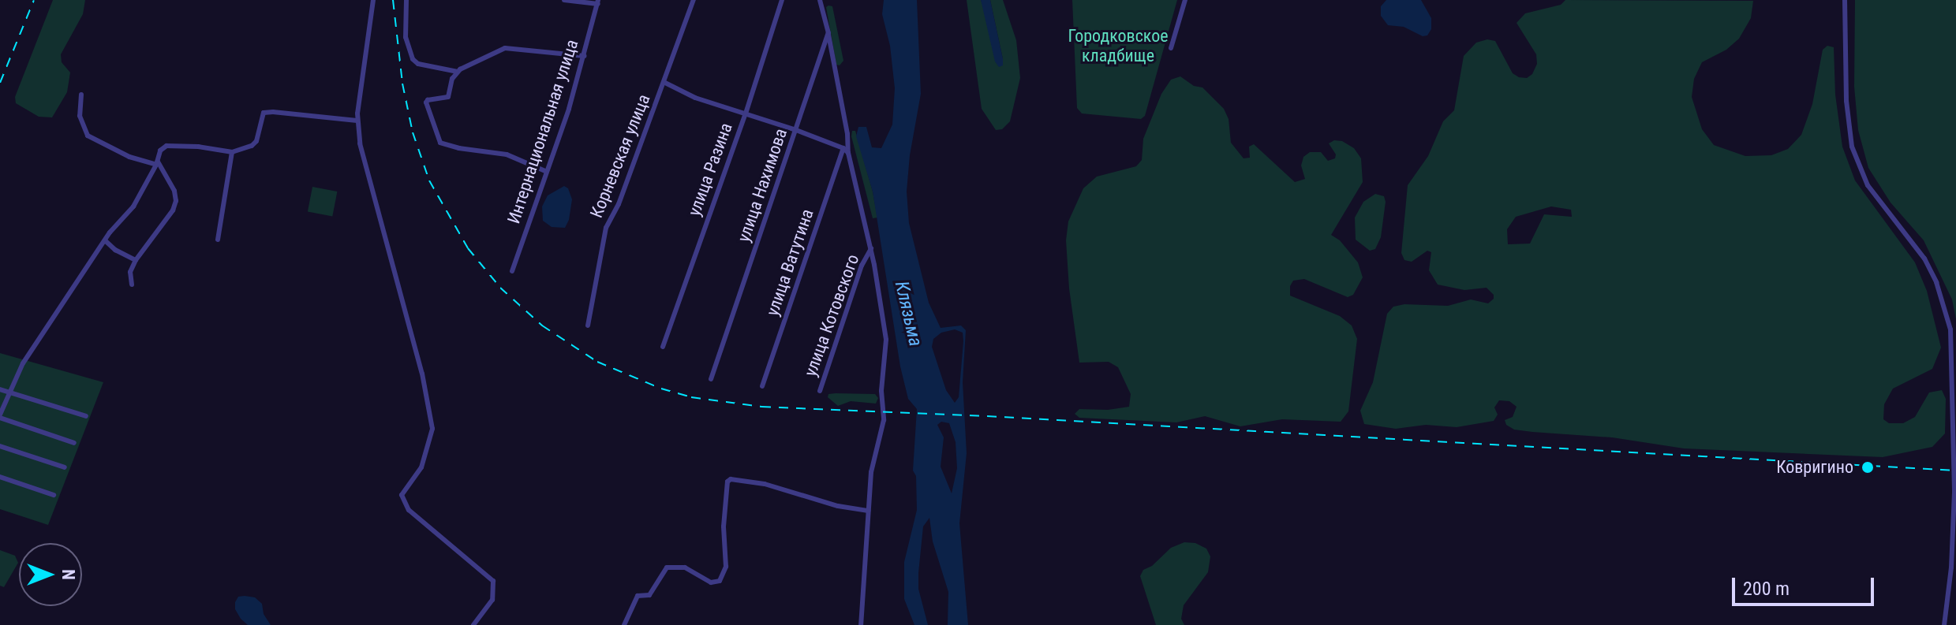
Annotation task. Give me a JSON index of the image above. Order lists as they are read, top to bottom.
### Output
{
  "streets": {
    "street": [
      "Интернациональная улица",
      "Корневская улица",
      "улица Разина",
      "улица Нахимова",
      "улица Ватутина",
      "улица Котовского"
    ]
  },
  "water": ["Клязьма"],
  "parks": ["Городковское кладбище"],
  "places": ["Ковригино"],
  "scale_bar": "200 m",
  "north": "right"
}
